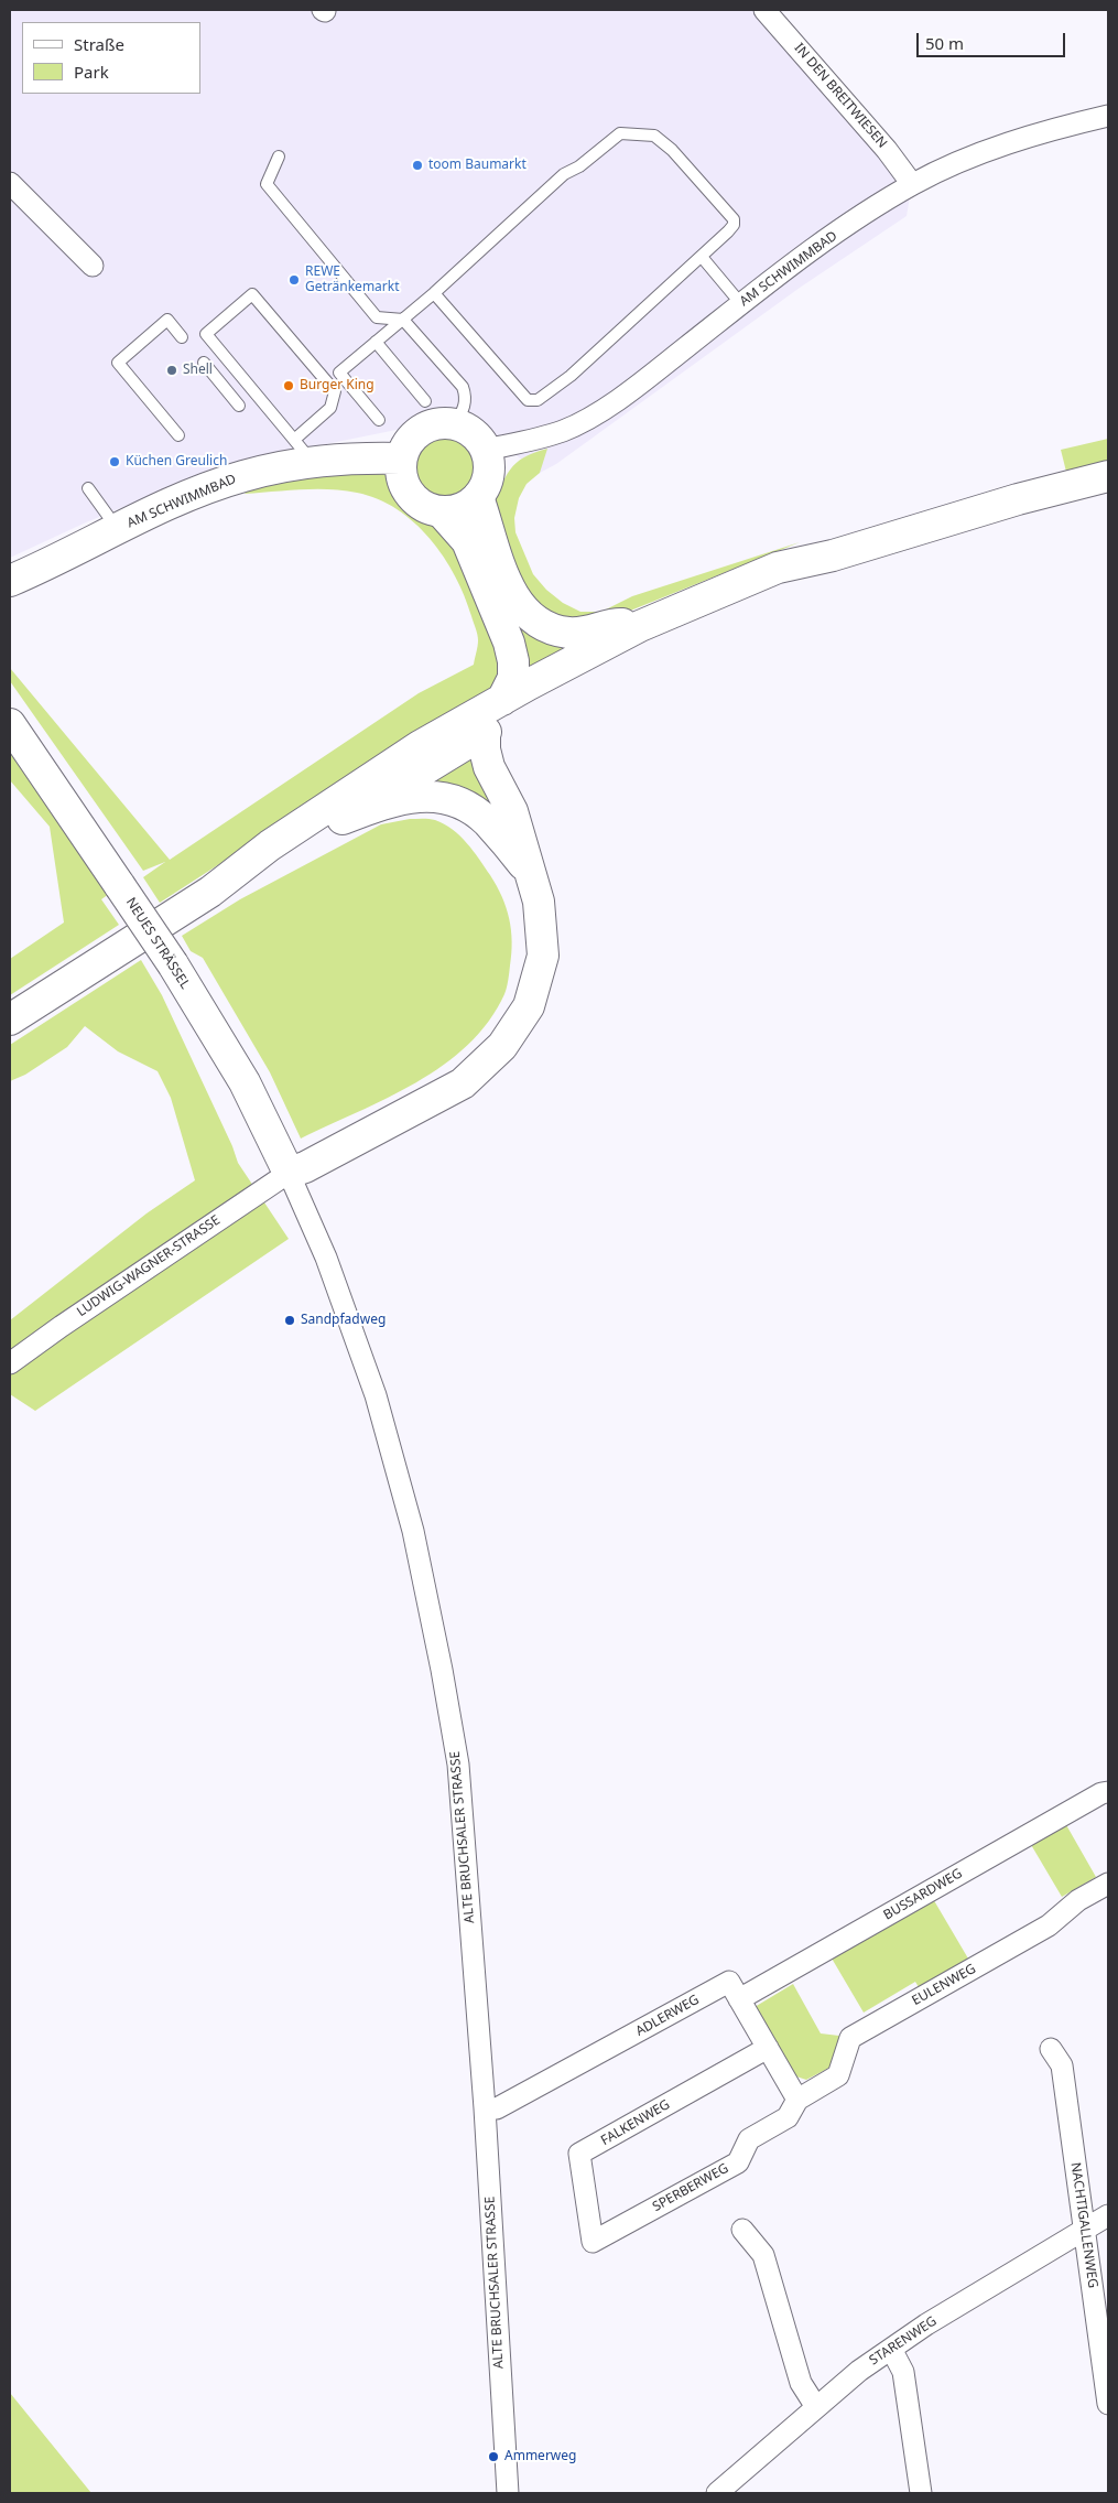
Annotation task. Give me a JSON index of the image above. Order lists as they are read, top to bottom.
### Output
{
  "streets": {
    "main road": ["AM SCHWIMMBAD", "NEUES STRÄSSEL"],
    "street": [
      "IN DEN BREITWIESEN",
      "LUDWIG-WAGNER-STRASSE",
      "ALTE BRUCHSALER STRASSE",
      "BUSSARDWEG",
      "EULENWEG",
      "ADLERWEG",
      "FALKENWEG",
      "SPERBERWEG",
      "NACHTIGALLENWEG",
      "STARENWEG"
    ]
  },
  "crossings": [
    ["IN DEN BREITWIESEN", "AM SCHWIMMBAD"],
    ["NEUES STRÄSSEL", "LUDWIG-WAGNER-STRASSE"],
    ["NEUES STRÄSSEL", "ALTE BRUCHSALER STRASSE"],
    ["LUDWIG-WAGNER-STRASSE", "ALTE BRUCHSALER STRASSE"],
    ["ALTE BRUCHSALER STRASSE", "ADLERWEG"],
    ["BUSSARDWEG", "ADLERWEG"],
    ["EULENWEG", "ADLERWEG"],
    ["EULENWEG", "SPERBERWEG"],
    ["ADLERWEG", "FALKENWEG"],
    ["ADLERWEG", "SPERBERWEG"],
    ["FALKENWEG", "SPERBERWEG"],
    ["NACHTIGALLENWEG", "STARENWEG"]
  ],
  "places": [
    "toom Baumarkt",
    "REWE Getränkemarkt",
    "Shell",
    "Burger King",
    "Küchen Greulich",
    "Sandpfadweg",
    "Ammerweg"
  ],
  "legend": ["Straße", "Park"],
  "scale_bar": "50 m"
}
